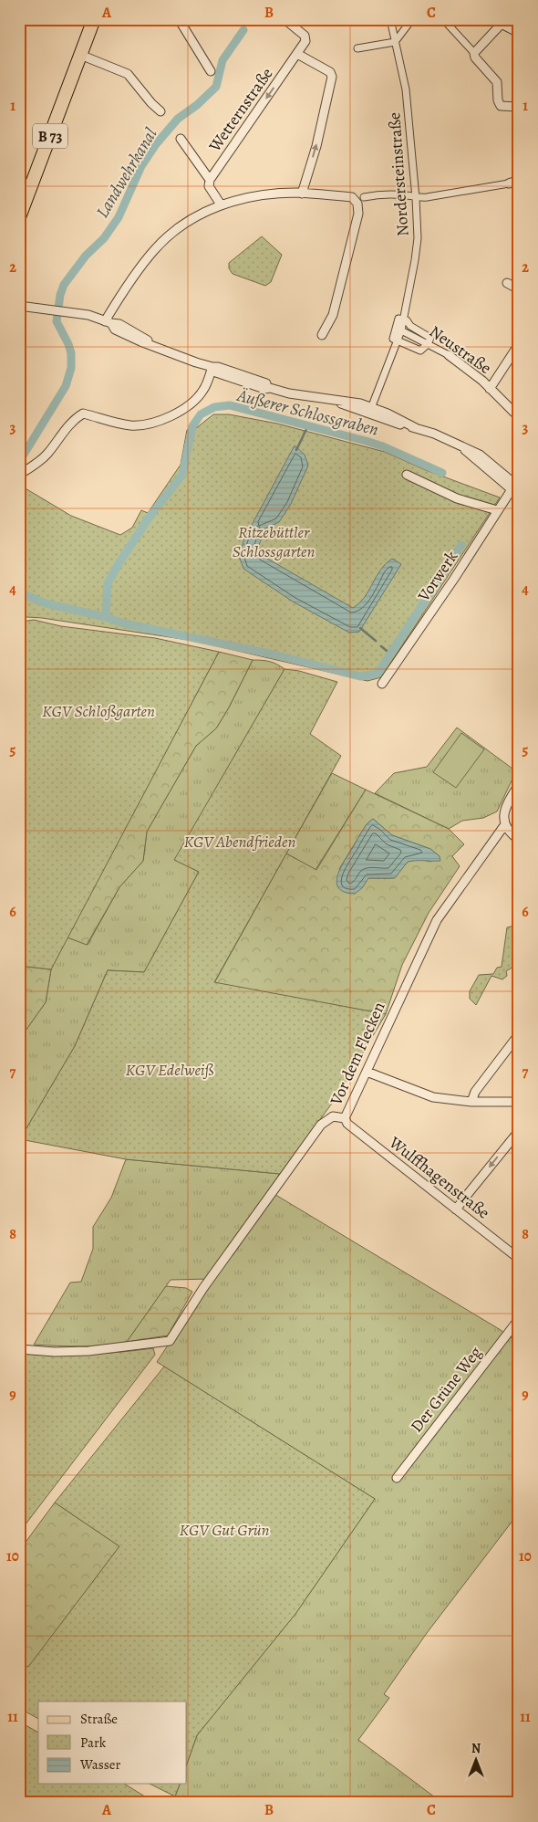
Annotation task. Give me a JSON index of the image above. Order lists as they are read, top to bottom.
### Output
{
  "streets": {
    "main road": ["B 73"],
    "street": [
      "Wetternstraße",
      "Nordersteinstraße",
      "Neustraße",
      "Vorwerk",
      "Vor dem Flecken",
      "Wulffhagenstraße",
      "Der Grüne Weg"
    ]
  },
  "crossings": [
    ["Nordersteinstraße", "Neustraße"],
    ["Vor dem Flecken", "Wulffhagenstraße"]
  ],
  "one_way": ["Wetternstraße"],
  "water": ["Landwehrkanal", "Äußerer Schlossgraben"],
  "parks": [
    "Ritzebüttler Schlossgarten",
    "KGV Schloßgarten",
    "KGV Abendfrieden",
    "KGV Edelweiß",
    "KGV Gut Grün"
  ],
  "legend": ["Straße", "Park", "Wasser"],
  "north": "top",
  "grid": {
    "columns": ["A", "B", "C"],
    "rows": [
      "1",
      "2",
      "3",
      "4",
      "5",
      "6",
      "7",
      "8",
      "9",
      "10",
      "11"
    ]
  }
}
